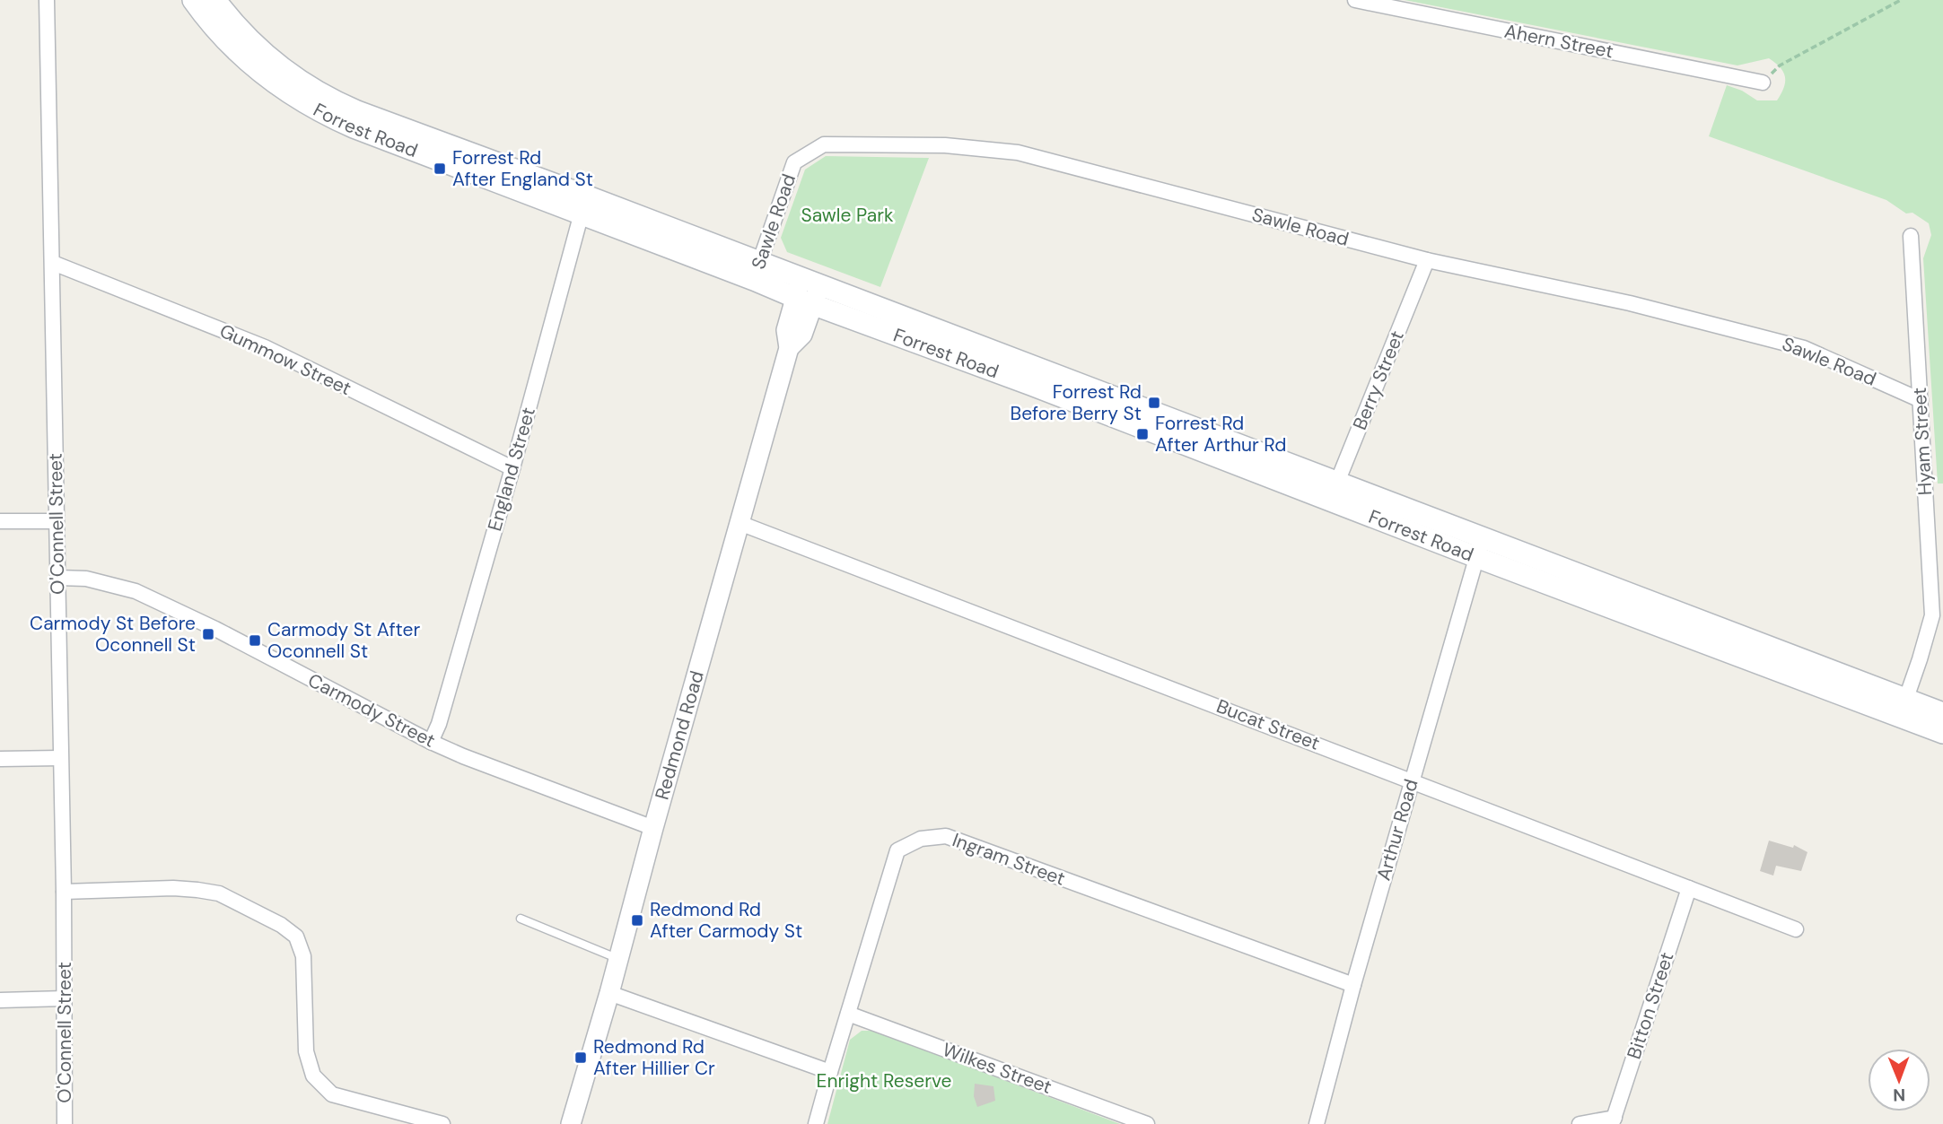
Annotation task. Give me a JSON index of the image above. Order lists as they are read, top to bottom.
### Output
{
  "streets": {
    "main road": ["Forrest Road"],
    "street": [
      "Ahern Street",
      "Sawle Road",
      "Gummow Street",
      "Berry Street",
      "Hyam Street",
      "England Street",
      "O'Connell Street",
      "Carmody Street",
      "Bucat Street",
      "Redmond Road",
      "Arthur Road",
      "Ingram Street",
      "Bitton Street",
      "Wilkes Street"
    ]
  },
  "crossings": [
    ["Forrest Road", "Sawle Road"],
    ["Forrest Road", "Berry Street"],
    ["Forrest Road", "Hyam Street"],
    ["Forrest Road", "England Street"],
    ["Forrest Road", "Redmond Road"],
    ["Forrest Road", "Arthur Road"],
    ["Sawle Road", "Berry Street"],
    ["Sawle Road", "Hyam Street"],
    ["Gummow Street", "England Street"],
    ["Gummow Street", "O'Connell Street"],
    ["England Street", "Carmody Street"],
    ["O'Connell Street", "Carmody Street"],
    ["Carmody Street", "Redmond Road"],
    ["Bucat Street", "Redmond Road"],
    ["Bucat Street", "Arthur Road"],
    ["Bucat Street", "Bitton Street"],
    ["Arthur Road", "Ingram Street"],
    ["Ingram Street", "Wilkes Street"]
  ],
  "parks": ["Sawle Park", "Enright Reserve"],
  "places": {
    "transit": [
      "Forrest Rd After England St",
      "Forrest Rd Before Berry St",
      "Forrest Rd After Arthur Rd",
      "Carmody St Before Oconnell St",
      "Carmody St After Oconnell St",
      "Redmond Rd After Carmody St",
      "Redmond Rd After Hillier Cr"
    ]
  },
  "north": "bottom"
}
